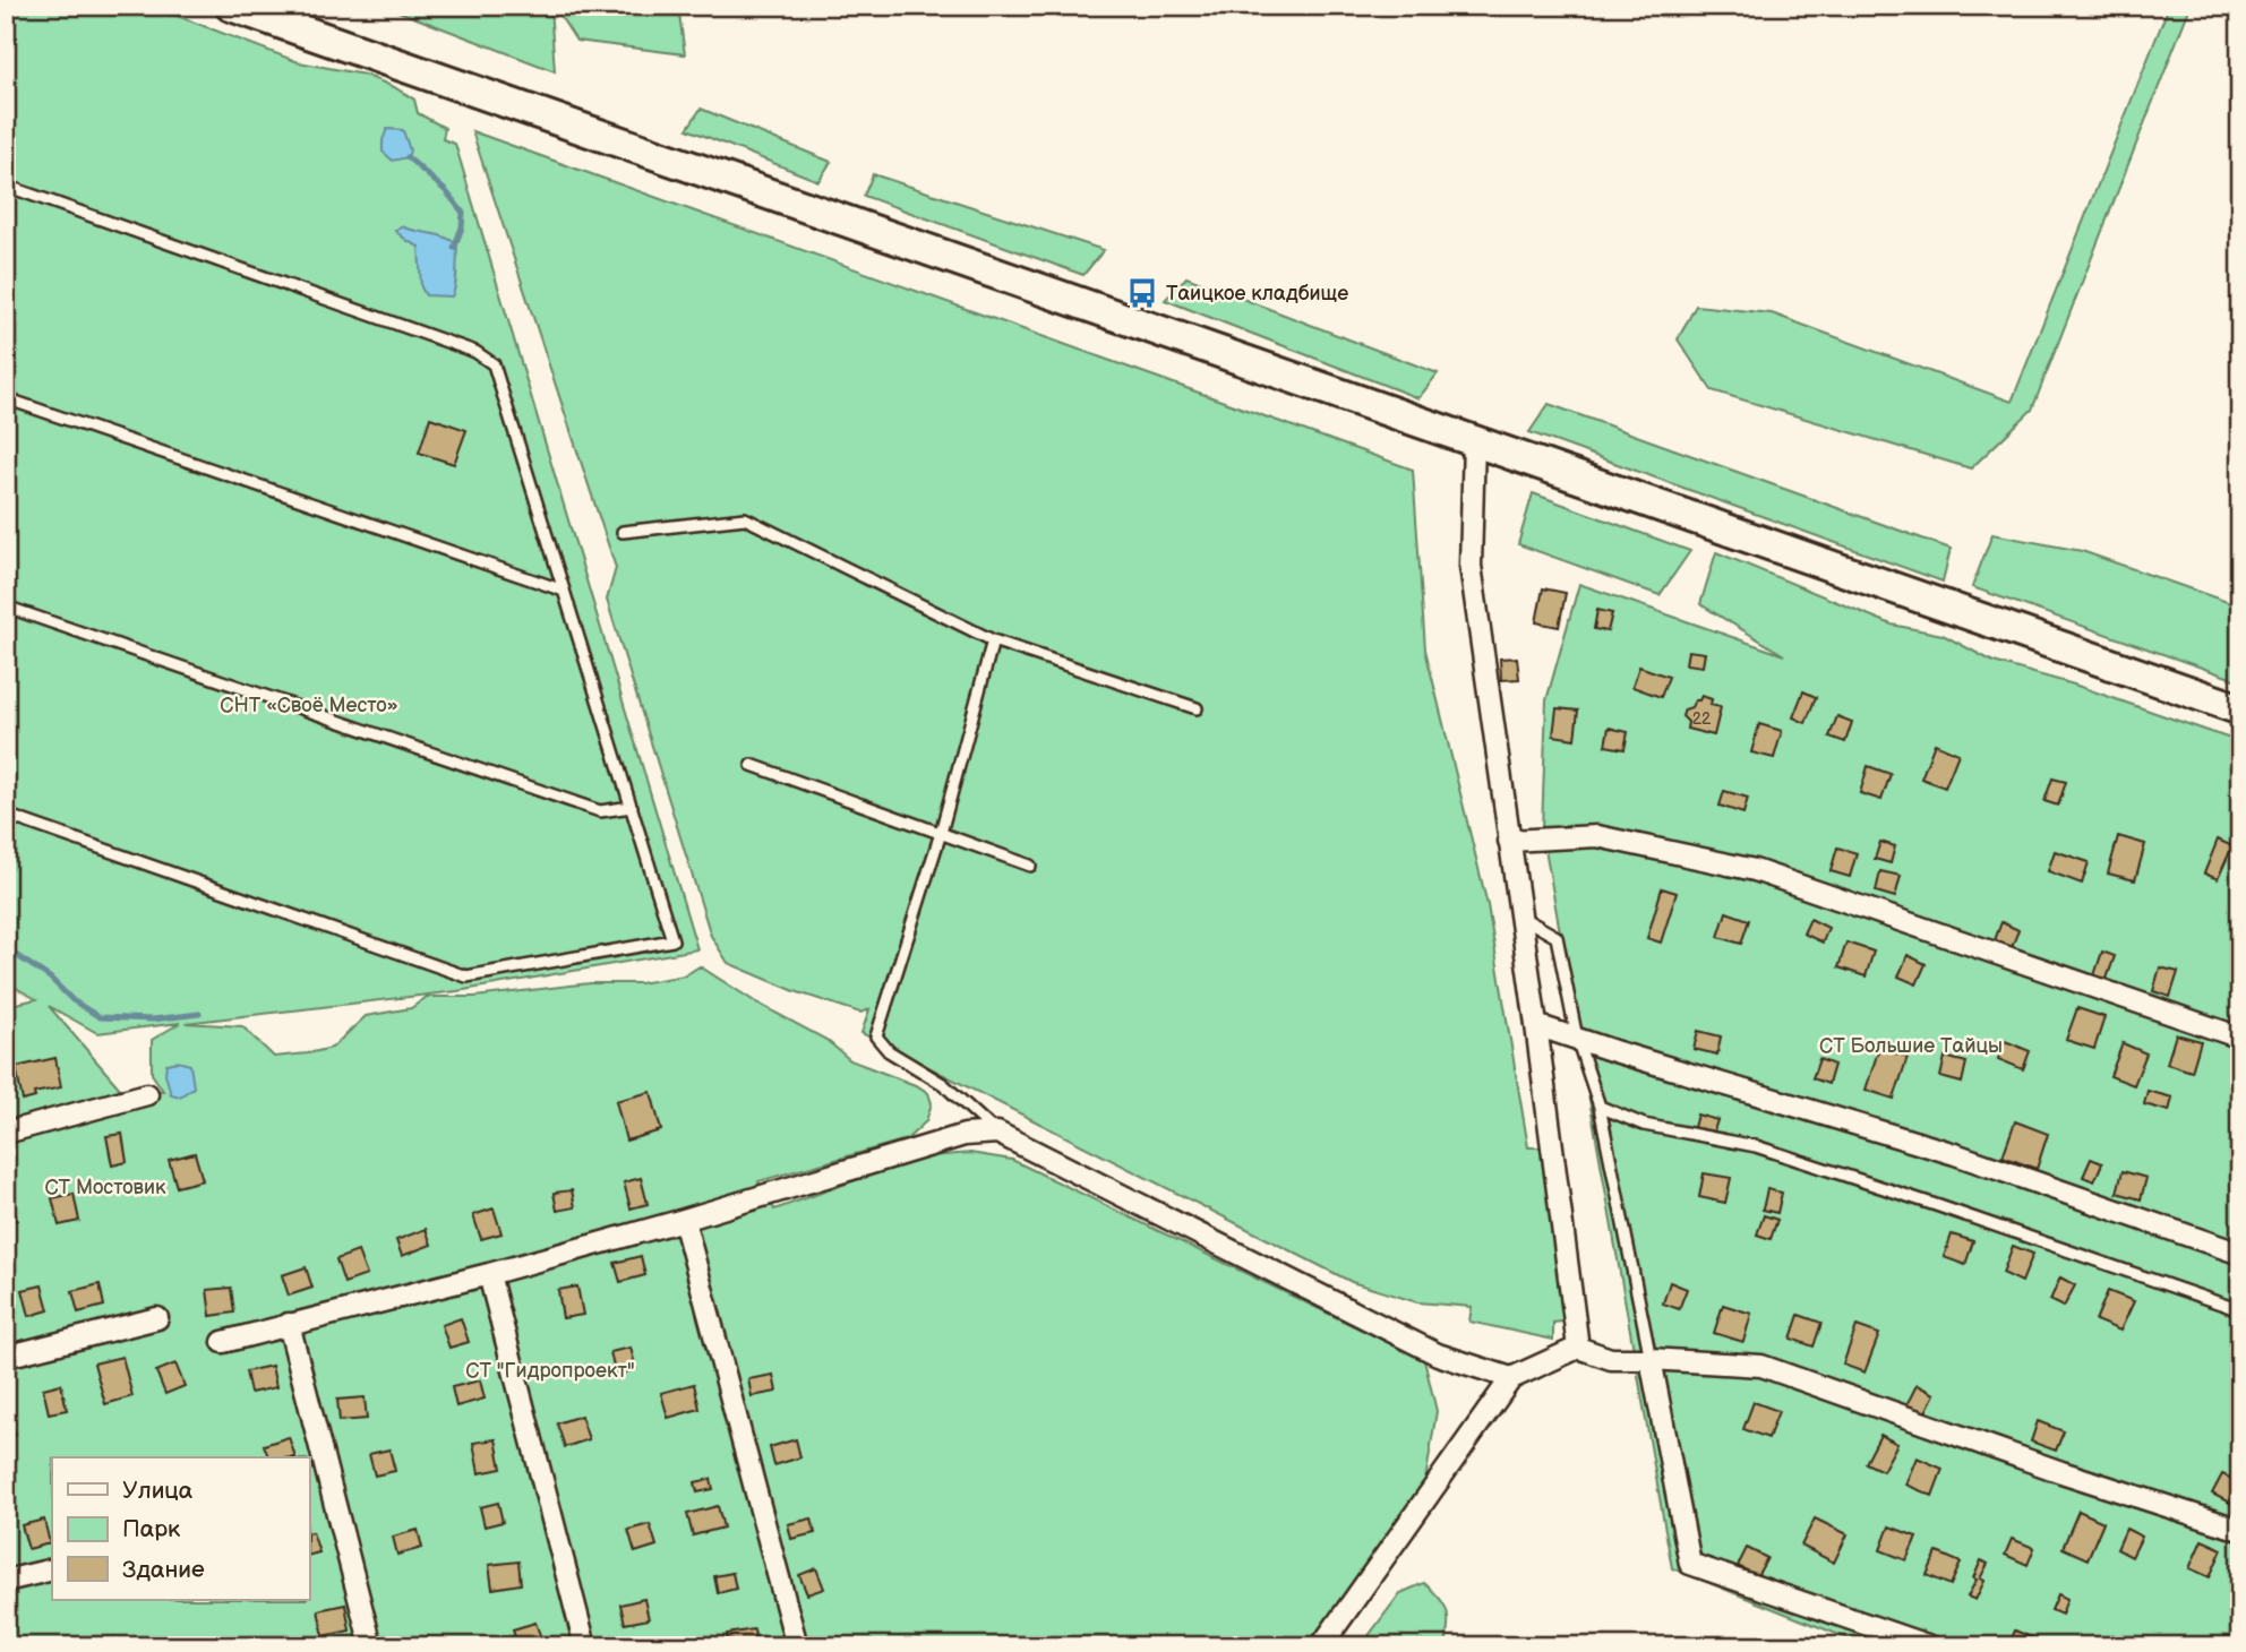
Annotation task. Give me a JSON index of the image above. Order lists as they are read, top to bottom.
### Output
{
  "parks": [
    "СНТ «Своё Место»",
    "СТ Большие Тайцы",
    "СТ Мостовик",
    "СТ \"Гидропроект\""
  ],
  "places": {
    "bus stop": ["Таицкое кладбище"]
  },
  "house_numbers": ["22"],
  "legend": ["Улица", "Парк", "Здание"]
}
